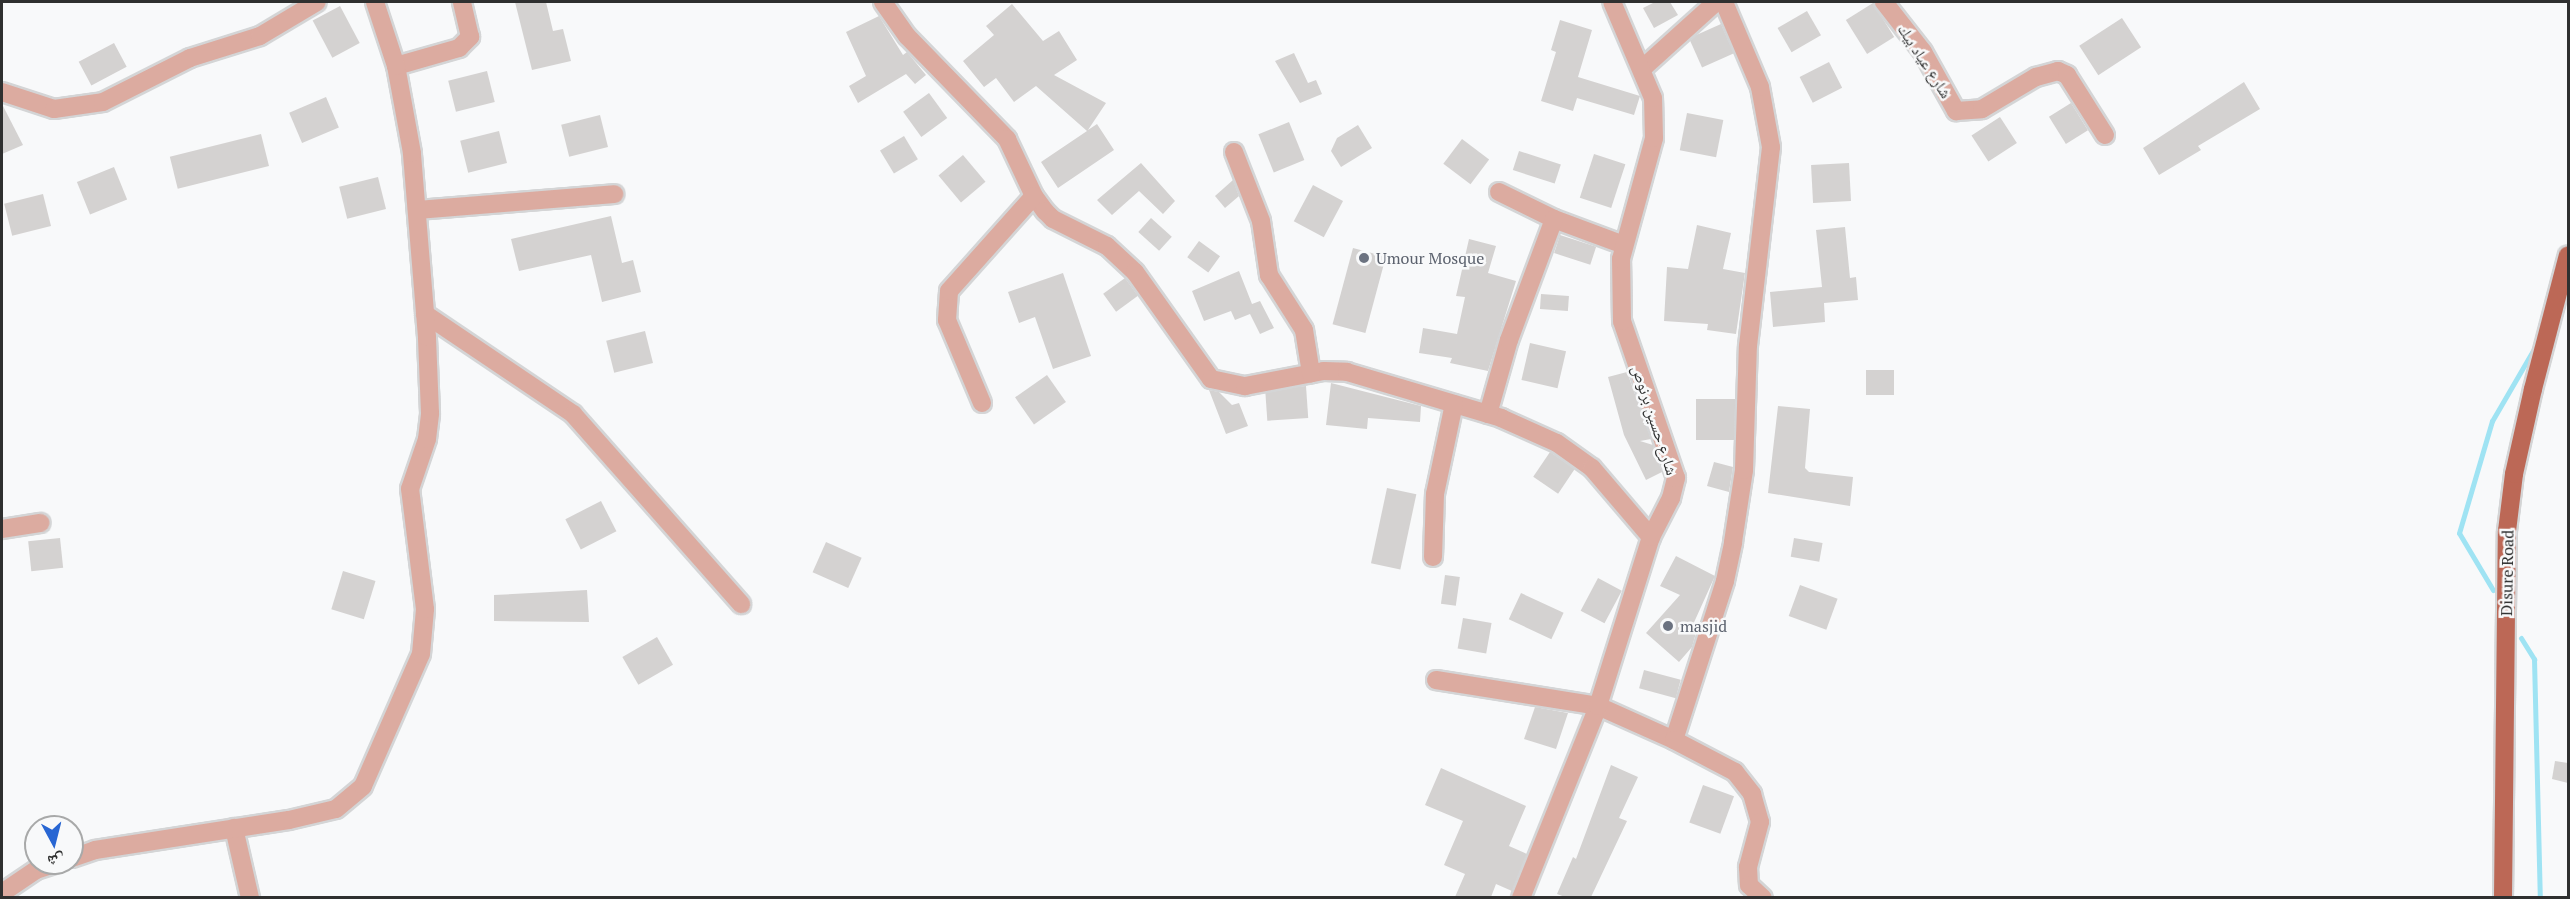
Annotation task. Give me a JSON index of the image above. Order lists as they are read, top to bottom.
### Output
{
  "streets": {
    "main road": ["Disure Road"],
    "street": ["شارع عياد بيك", "شارع حسين برنوص"]
  },
  "places": ["Umour Mosque", "masjid"],
  "north": "bottom"
}
